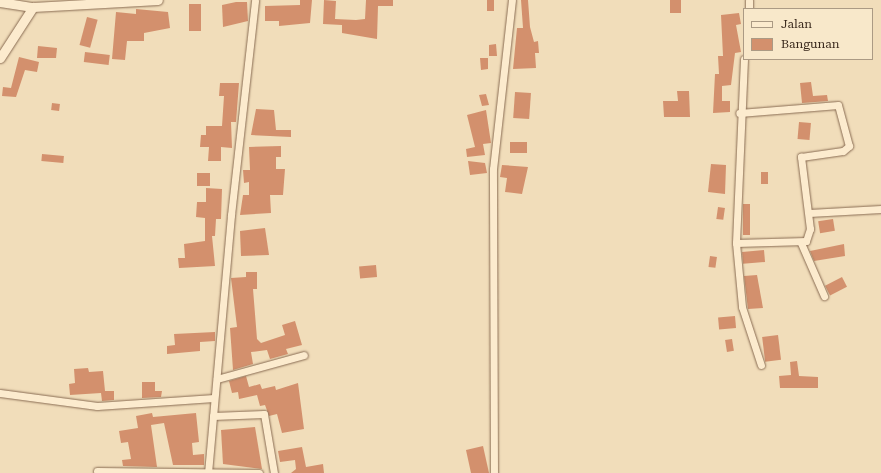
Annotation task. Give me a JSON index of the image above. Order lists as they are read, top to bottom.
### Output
{
  "legend": ["Jalan", "Bangunan"]
}
